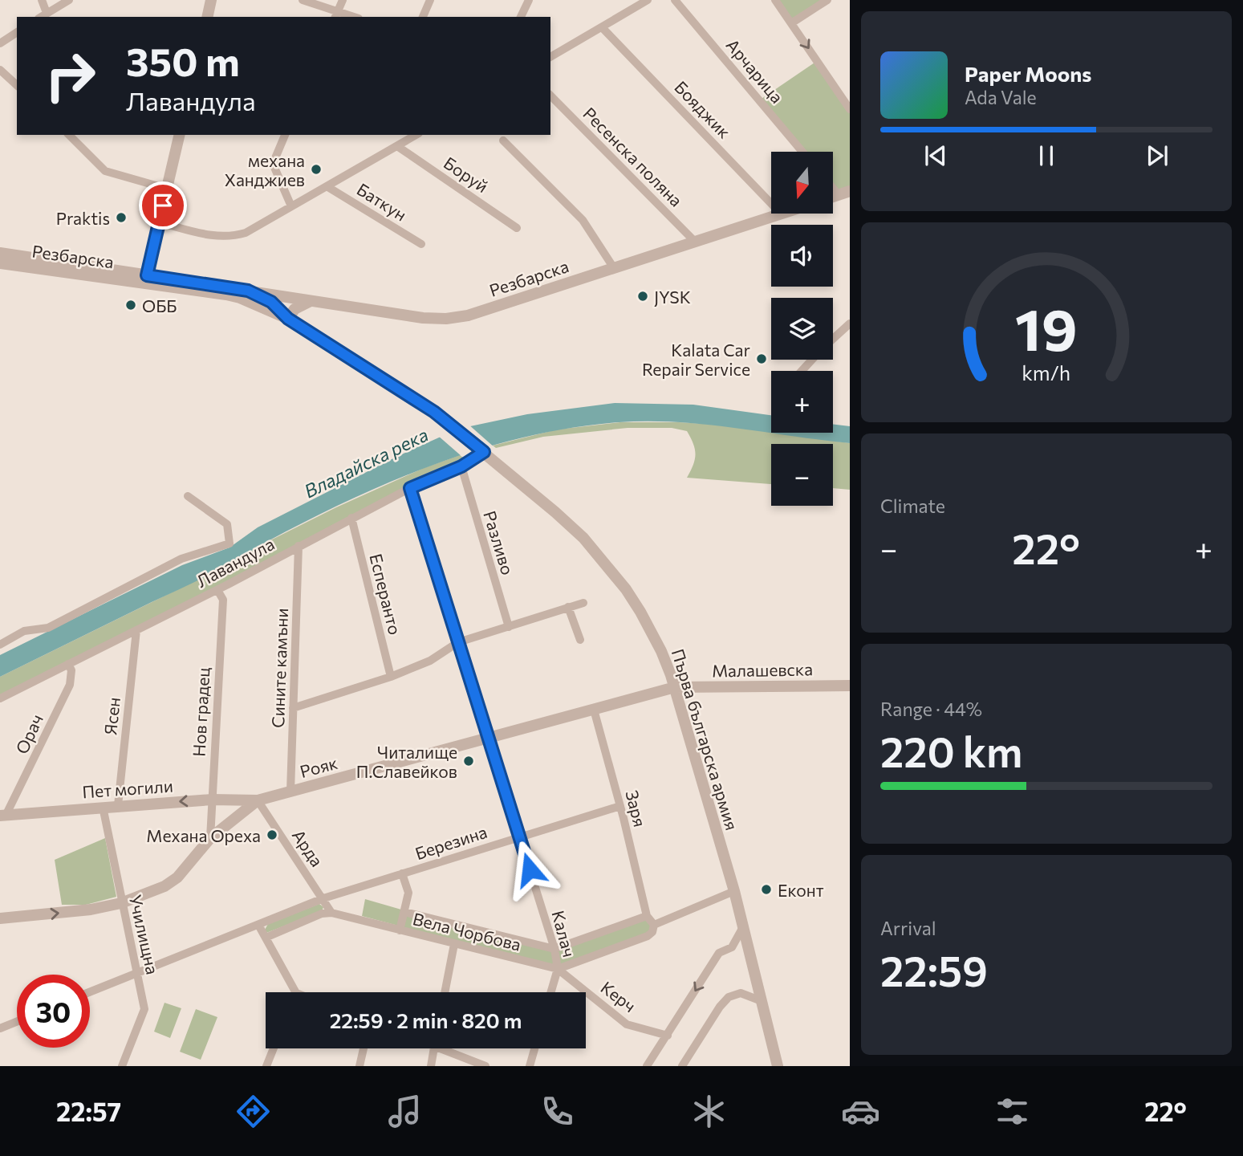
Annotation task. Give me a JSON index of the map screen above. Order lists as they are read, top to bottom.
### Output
{
  "streets": {
    "street": [
      "Арчарица",
      "Бояджик",
      "Ресенска поляна",
      "Боруй",
      "Баткун",
      "Резбарска",
      "Разливо",
      "Лавандула",
      "Есперанто",
      "Сините камъни",
      "Малашевска",
      "Нов градец",
      "Ясен",
      "Орач",
      "Първа българска армия",
      "Рояк",
      "Пет могили",
      "Заря",
      "Березина",
      "Арда",
      "Вела Чорбова",
      "Калач",
      "Училищна",
      "Керч"
    ]
  },
  "crossings": [
    ["Ресенска поляна", "Резбарска"],
    ["Резбарска", "Първа българска армия"],
    ["Разливо", "Лавандула"],
    ["Лавандула", "Есперанто"],
    ["Лавандула", "Сините камъни"],
    ["Лавандула", "Нов градец"],
    ["Лавандула", "Ясен"],
    ["Лавандула", "Орач"],
    ["Лавандула", "Първа българска армия"],
    ["Лавандула", "Калач"],
    ["Сините камъни", "Рояк"],
    ["Малашевска", "Първа българска армия"],
    ["Малашевска", "Рояк"],
    ["Нов градец", "Рояк"],
    ["Нов градец", "Пет могили"],
    ["Ясен", "Пет могили"],
    ["Орач", "Пет могили"],
    ["Първа българска армия", "Рояк"],
    ["Рояк", "Пет могили"],
    ["Рояк", "Заря"],
    ["Рояк", "Арда"],
    ["Рояк", "Калач"],
    ["Рояк", "Училищна"],
    ["Пет могили", "Арда"],
    ["Пет могили", "Училищна"],
    ["Заря", "Березина"],
    ["Березина", "Арда"],
    ["Березина", "Калач"],
    ["Арда", "Вела Чорбова"],
    ["Вела Чорбова", "Калач"],
    ["Вела Чорбова", "Керч"],
    ["Калач", "Керч"]
  ],
  "one_way": ["Пет могили"],
  "water": ["Владайска река"],
  "places": [
    "механа Ханджиев",
    "Praktis",
    "JYSK",
    "ОББ",
    "Kalata Car Repair Service",
    "Читалище П.Славейков",
    "Механа Ореха",
    "Еконт"
  ],
  "north": "bottom",
  "page": {
    "turn": ["350 m", "Лавандула"],
    "song": ["Paper Moons", "Ada Vale"],
    "map_buttons": ["+", "−"],
    "tile": [
      "Climate",
      ["Range · 44%", "220 km"],
      ["Arrival", "22:59"]
    ],
    "heat": ["−", "22°", "+"],
    "limit": "30",
    "trip": "22:59 · 2 min · 820 m",
    "tabs": ["22:57", "22°"],
    "gauge": ["19", "km/h"]
  }
}
